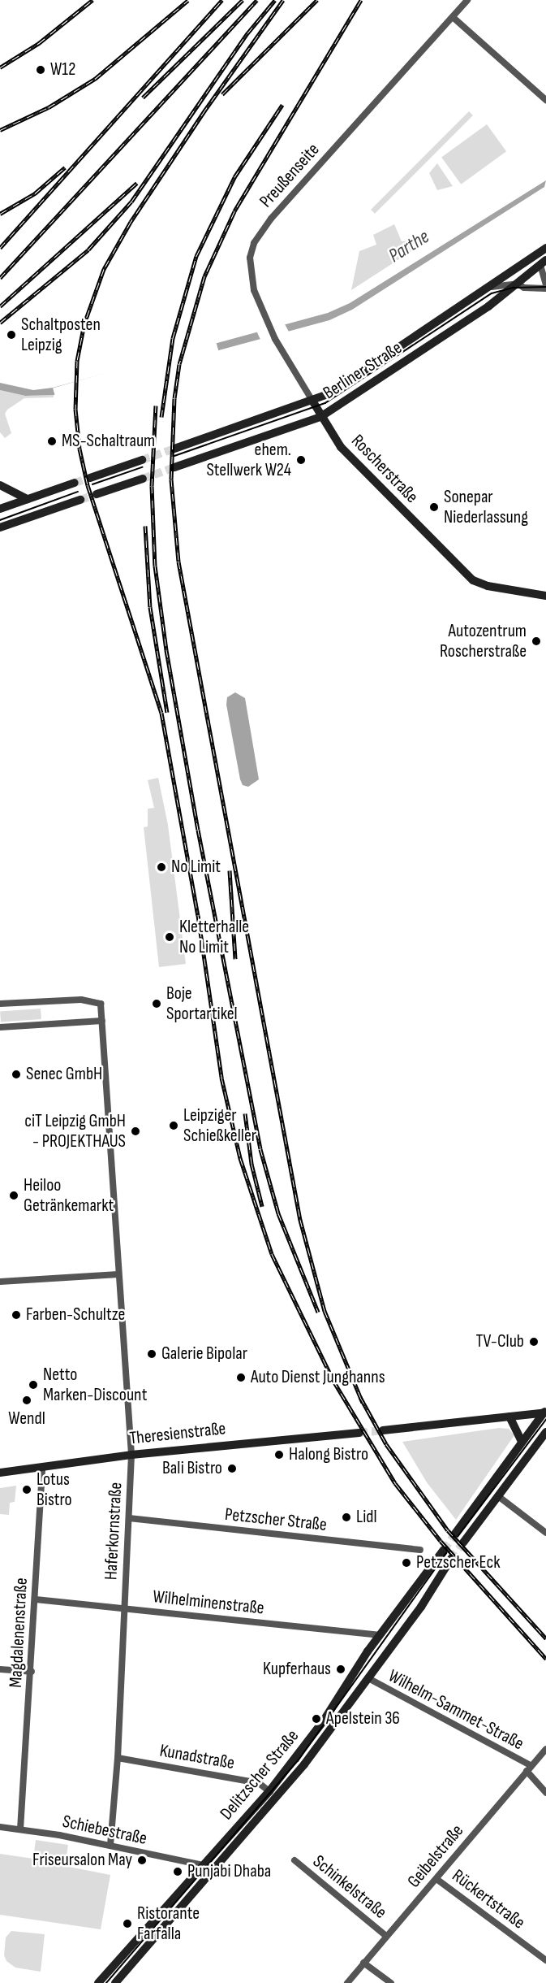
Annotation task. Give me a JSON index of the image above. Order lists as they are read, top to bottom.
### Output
{
  "streets": {
    "main road": [
      "Berliner Straße",
      "Roscherstraße",
      "Theresienstraße",
      "Delitzscher Straße"
    ],
    "street": [
      "Preußenseite",
      "Petzscher Straße",
      "Haferkornstraße",
      "Wilhelminenstraße",
      "Magdalenenstraße",
      "Wilhelm-Sammet-Straße",
      "Kunadstraße",
      "Schiebestraße",
      "Geibelstraße",
      "Schinkelstraße",
      "Rückertstraße"
    ]
  },
  "crossings": [
    ["Preußenseite", "Berliner Straße"],
    ["Preußenseite", "Roscherstraße"],
    ["Berliner Straße", "Roscherstraße"],
    ["Theresienstraße", "Haferkornstraße"],
    ["Theresienstraße", "Magdalenenstraße"],
    ["Petzscher Straße", "Haferkornstraße"],
    ["Haferkornstraße", "Wilhelminenstraße"],
    ["Haferkornstraße", "Kunadstraße"],
    ["Haferkornstraße", "Schiebestraße"],
    ["Wilhelminenstraße", "Magdalenenstraße"],
    ["Wilhelminenstraße", "Delitzscher Straße"],
    ["Magdalenenstraße", "Schiebestraße"],
    ["Wilhelm-Sammet-Straße", "Delitzscher Straße"],
    ["Wilhelm-Sammet-Straße", "Geibelstraße"],
    ["Kunadstraße", "Delitzscher Straße"],
    ["Delitzscher Straße", "Schiebestraße"],
    ["Geibelstraße", "Schinkelstraße"],
    ["Geibelstraße", "Rückertstraße"]
  ],
  "water": ["Parthe"],
  "places": [
    "W12",
    "Schaltposten Leipzig",
    "MS-Schaltraum",
    "ehem. Stellwerk W24",
    "Sonepar Niederlassung",
    "Autozentrum Roscherstraße",
    "No Limit",
    "Kletterhalle No Limit",
    "Boje Sportartikel",
    "Senec GmbH",
    "Leipziger Schießkeller",
    "ciT Leipzig GmbH - PROJEKTHAUS",
    "Heiloo Getränkemarkt",
    "Farben-Schultze",
    "TV-Club",
    "Galerie Bipolar",
    "Auto Dienst Junghanns",
    "Netto Marken-Discount",
    "Wendl",
    "Halong Bistro",
    "Bali Bistro",
    "Lotus Bistro",
    "Lidl",
    "Petzscher Eck",
    "Kupferhaus",
    "Apelstein 36",
    "Friseursalon May",
    "Punjabi Dhaba",
    "Ristorante Farfalla"
  ]
}
